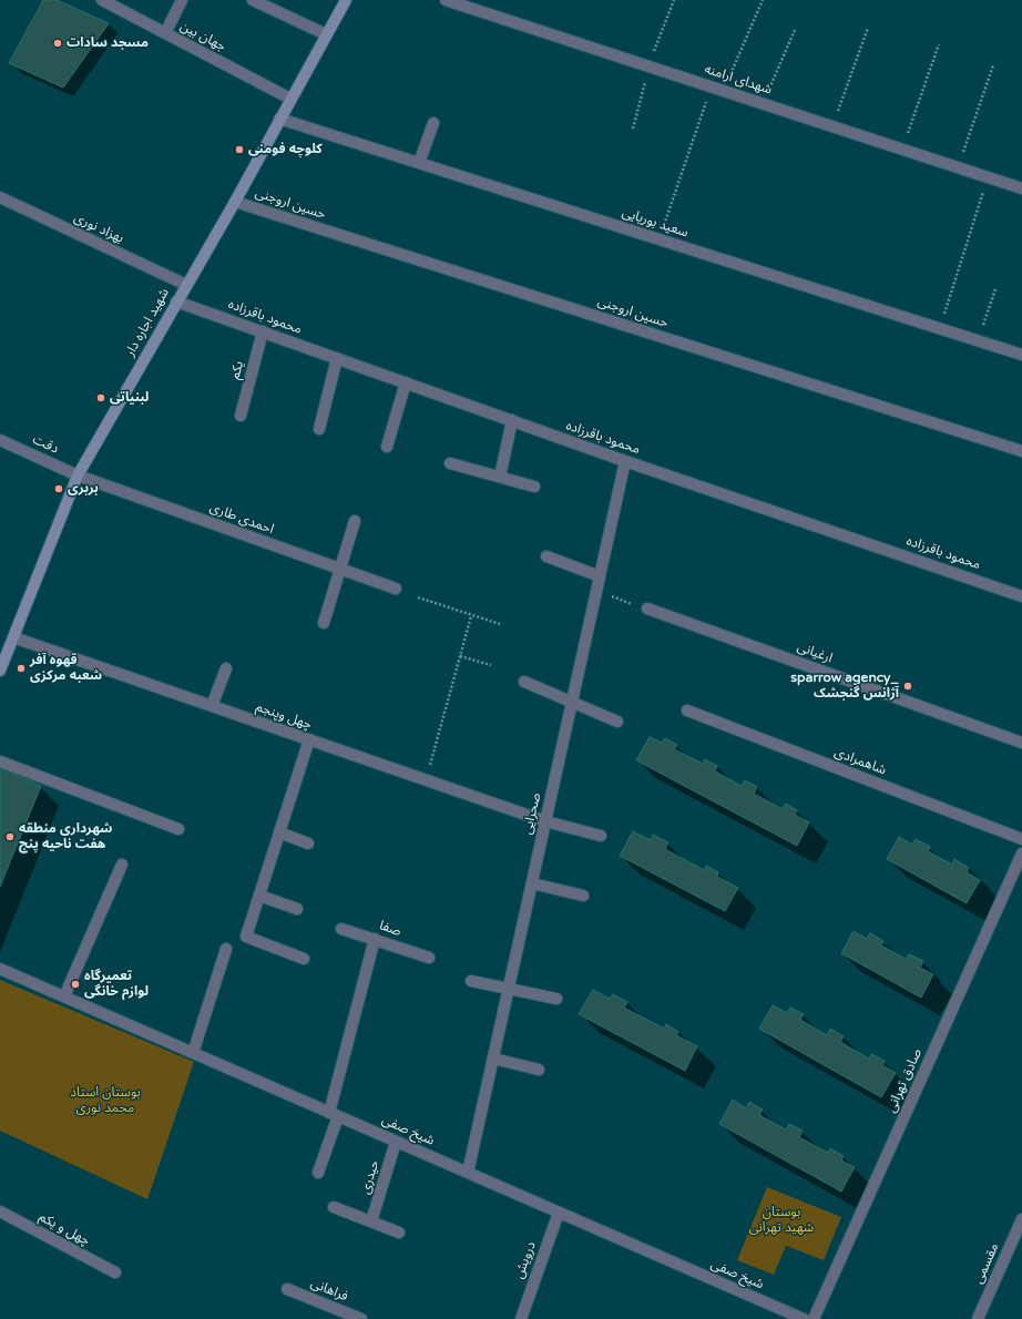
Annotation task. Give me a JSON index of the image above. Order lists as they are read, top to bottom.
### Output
{
  "streets": {
    "main road": ["شهید اجاره دار"],
    "street": [
      "جهان‌ بین",
      "شهدای ارامنه",
      "حسین اروجنی",
      "سعید بوریایی",
      "بهزاد نوری",
      "محمود باقرزاده",
      "یکم",
      "دقت",
      "احمدی طاری",
      "ارغیانی",
      "چهل وپنجم",
      "شاهمرادی",
      "صحرایی",
      "صفا",
      "صادق تهرانی",
      "شیخ صفی",
      "حیدری",
      "چهل و یکم",
      "درویش",
      "مقسمی",
      "فراهانی"
    ]
  },
  "crossings": [
    ["جهان‌ بین", "شهید اجاره دار"],
    ["حسین اروجنی", "شهید اجاره دار"],
    ["سعید بوریایی", "شهید اجاره دار"],
    ["بهزاد نوری", "شهید اجاره دار"],
    ["محمود باقرزاده", "شهید اجاره دار"],
    ["محمود باقرزاده", "یکم"],
    ["محمود باقرزاده", "صحرایی"],
    ["شهید اجاره دار", "دقت"],
    ["شهید اجاره دار", "احمدی طاری"],
    ["شهید اجاره دار", "چهل وپنجم"],
    ["دقت", "احمدی طاری"],
    ["چهل وپنجم", "صحرایی"],
    ["صحرایی", "شیخ صفی"],
    ["شیخ صفی", "حیدری"],
    ["شیخ صفی", "درویش"]
  ],
  "parks": ["بوستان استاد محمد نوری", "بوستان شهید تهرانی"],
  "places": [
    "مسجد سادات",
    "کلوچه فومنی",
    "لبنیاتی",
    "بربری",
    "قهوه آفر شعبه مرکزی",
    "sparrow agency_ آژانس گنجشک",
    "شهرداری منطقه هفت ناحیه پنج",
    "تعمیرگاه لوازم خانگی"
  ]
}
